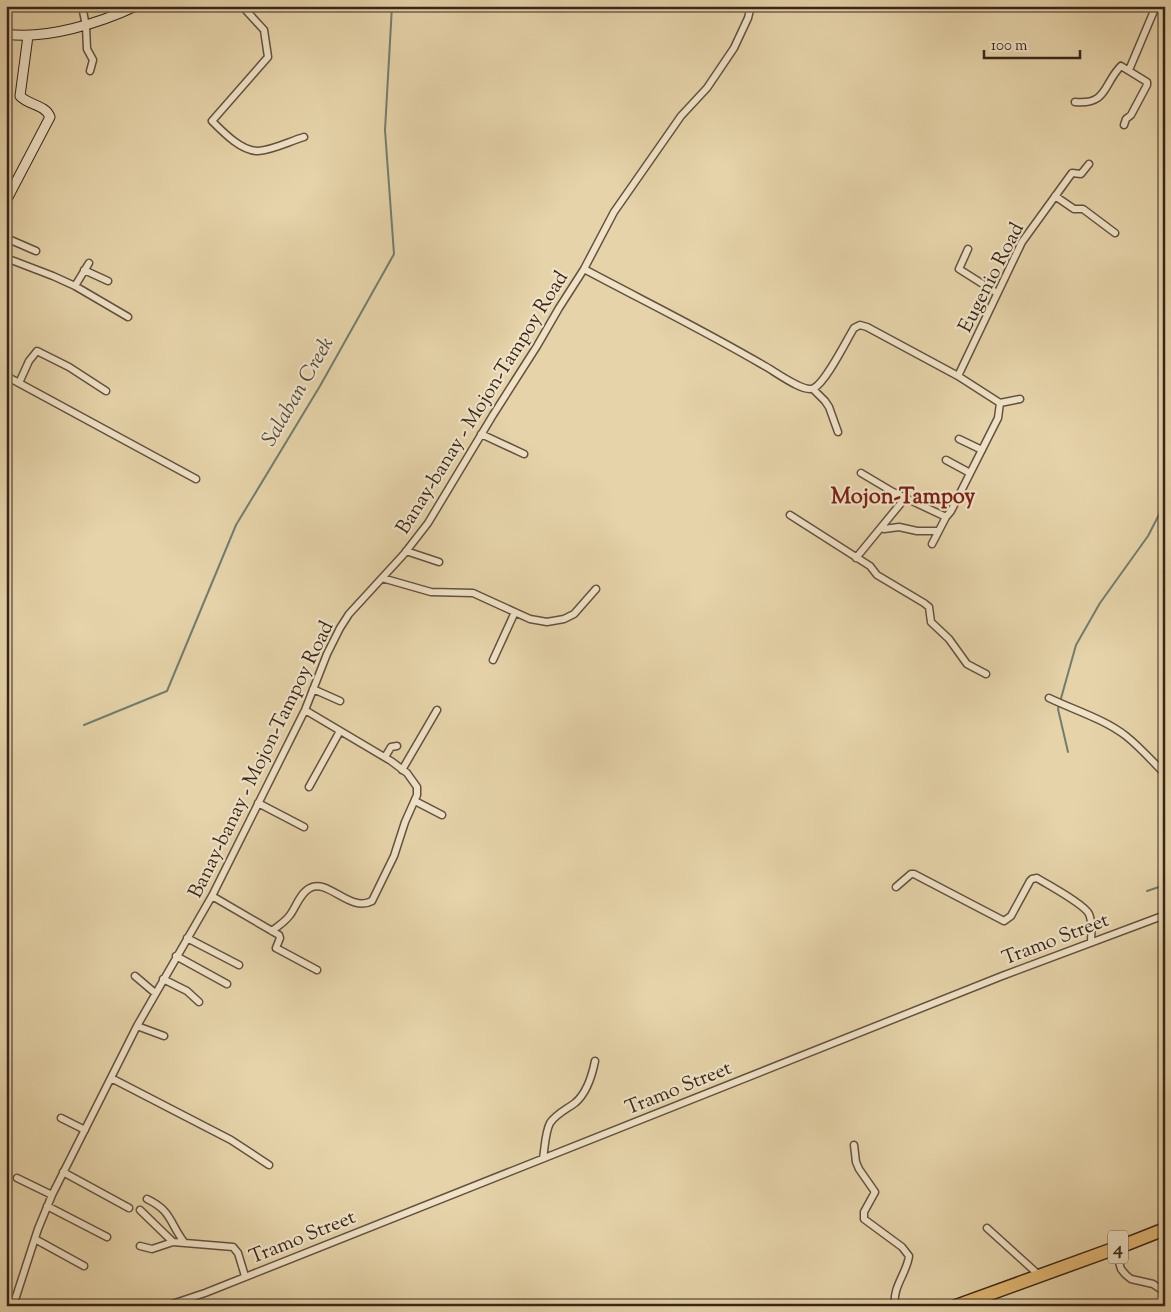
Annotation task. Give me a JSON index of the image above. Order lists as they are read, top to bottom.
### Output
{
  "streets": {
    "highway": ["4"],
    "street": ["Eugenio Road", "Banay-banay - Mojon-Tampoy Road", "Tramo Street"]
  },
  "districts": ["Mojon-Tampoy"],
  "water": ["Salaban Creek"],
  "scale_bar": "100 m"
}
